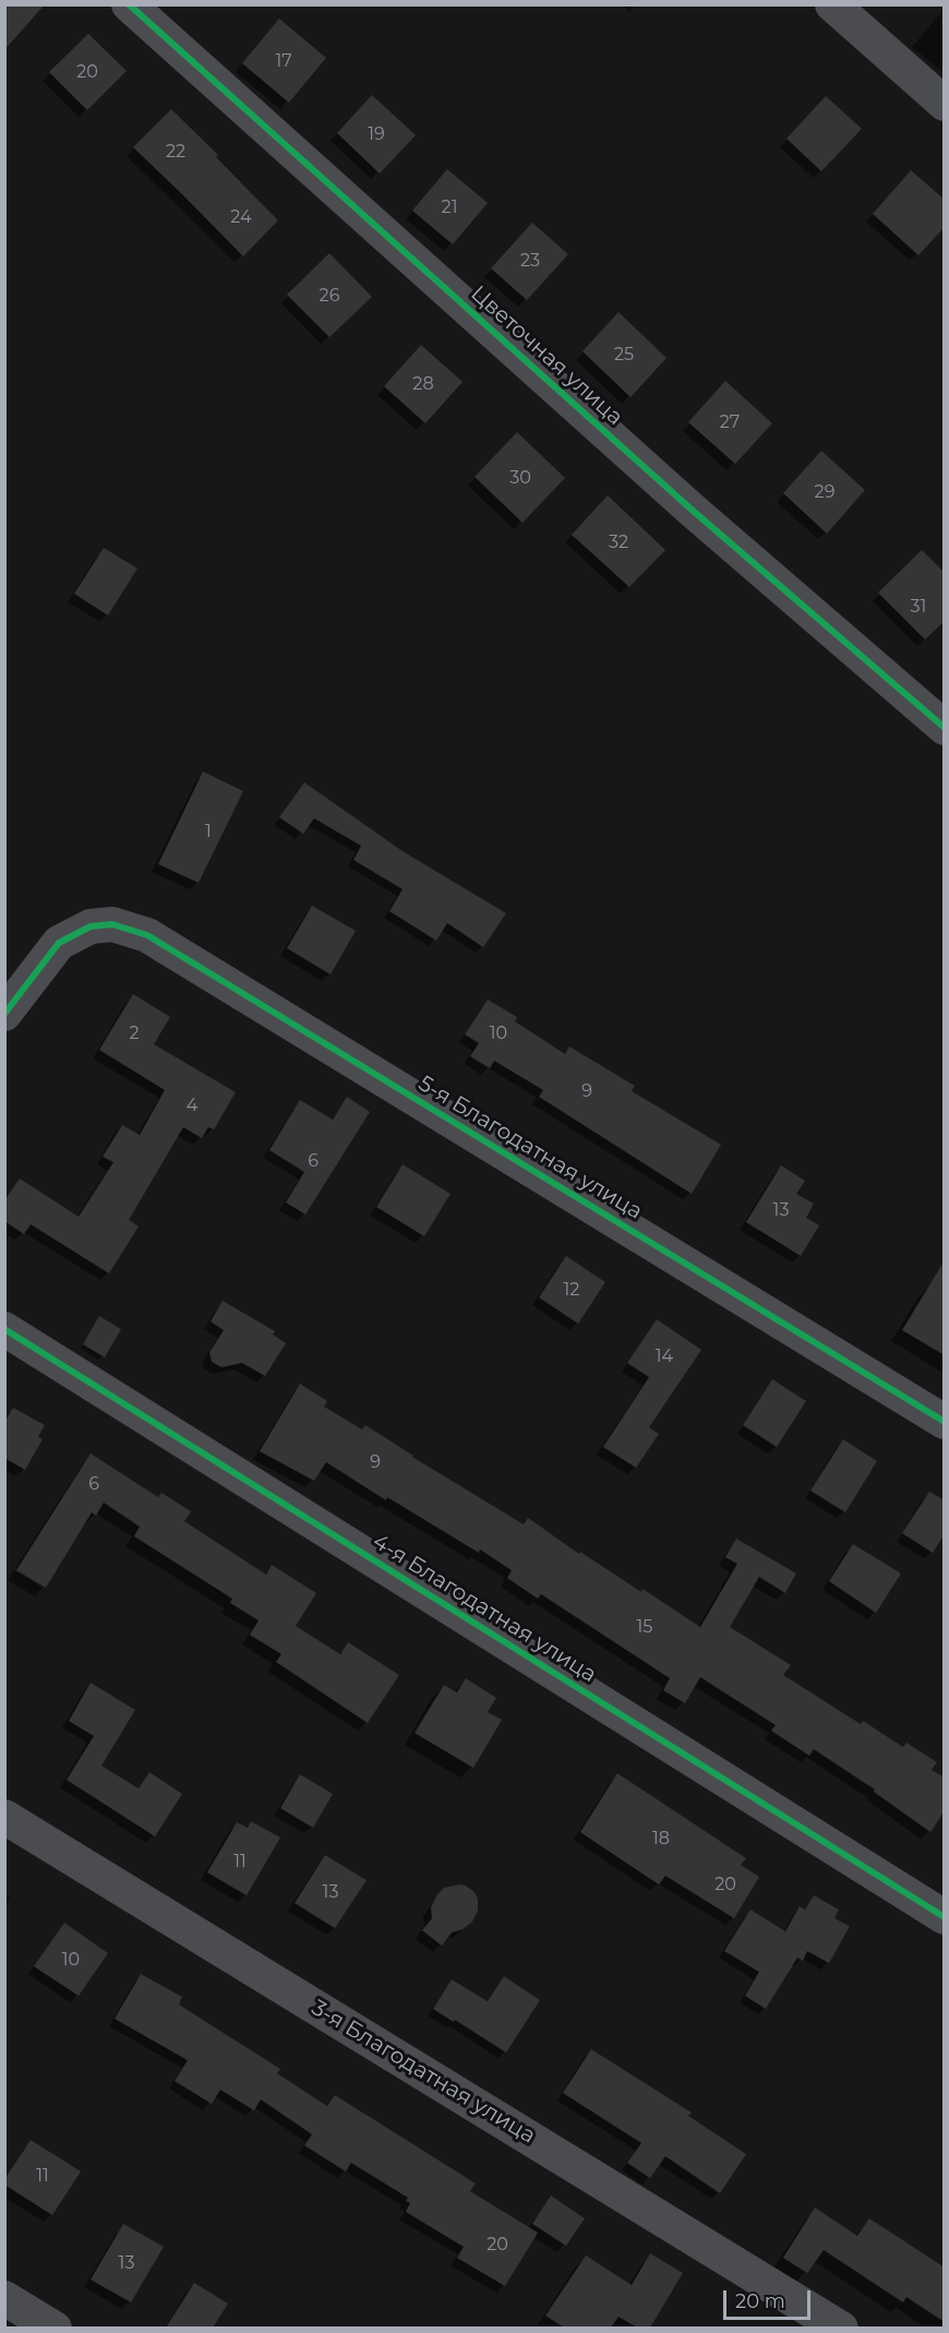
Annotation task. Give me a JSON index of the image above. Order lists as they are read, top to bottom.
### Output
{
  "streets": {
    "street": [
      "Цветочная улица",
      "5-я Благодатная улица",
      "4-я Благодатная улица",
      "3-я Благодатная улица"
    ]
  },
  "house_numbers": [
    "17",
    "20",
    "19",
    "22",
    "21",
    "24",
    "23",
    "26",
    "25",
    "28",
    "27",
    "30",
    "29",
    "32",
    "31",
    "1",
    "2",
    "10",
    "9",
    "4",
    "6",
    "13",
    "12",
    "14",
    "9",
    "6",
    "15",
    "18",
    "11",
    "20",
    "13",
    "10",
    "11",
    "20",
    "13"
  ],
  "scale_bar": "20 m"
}
